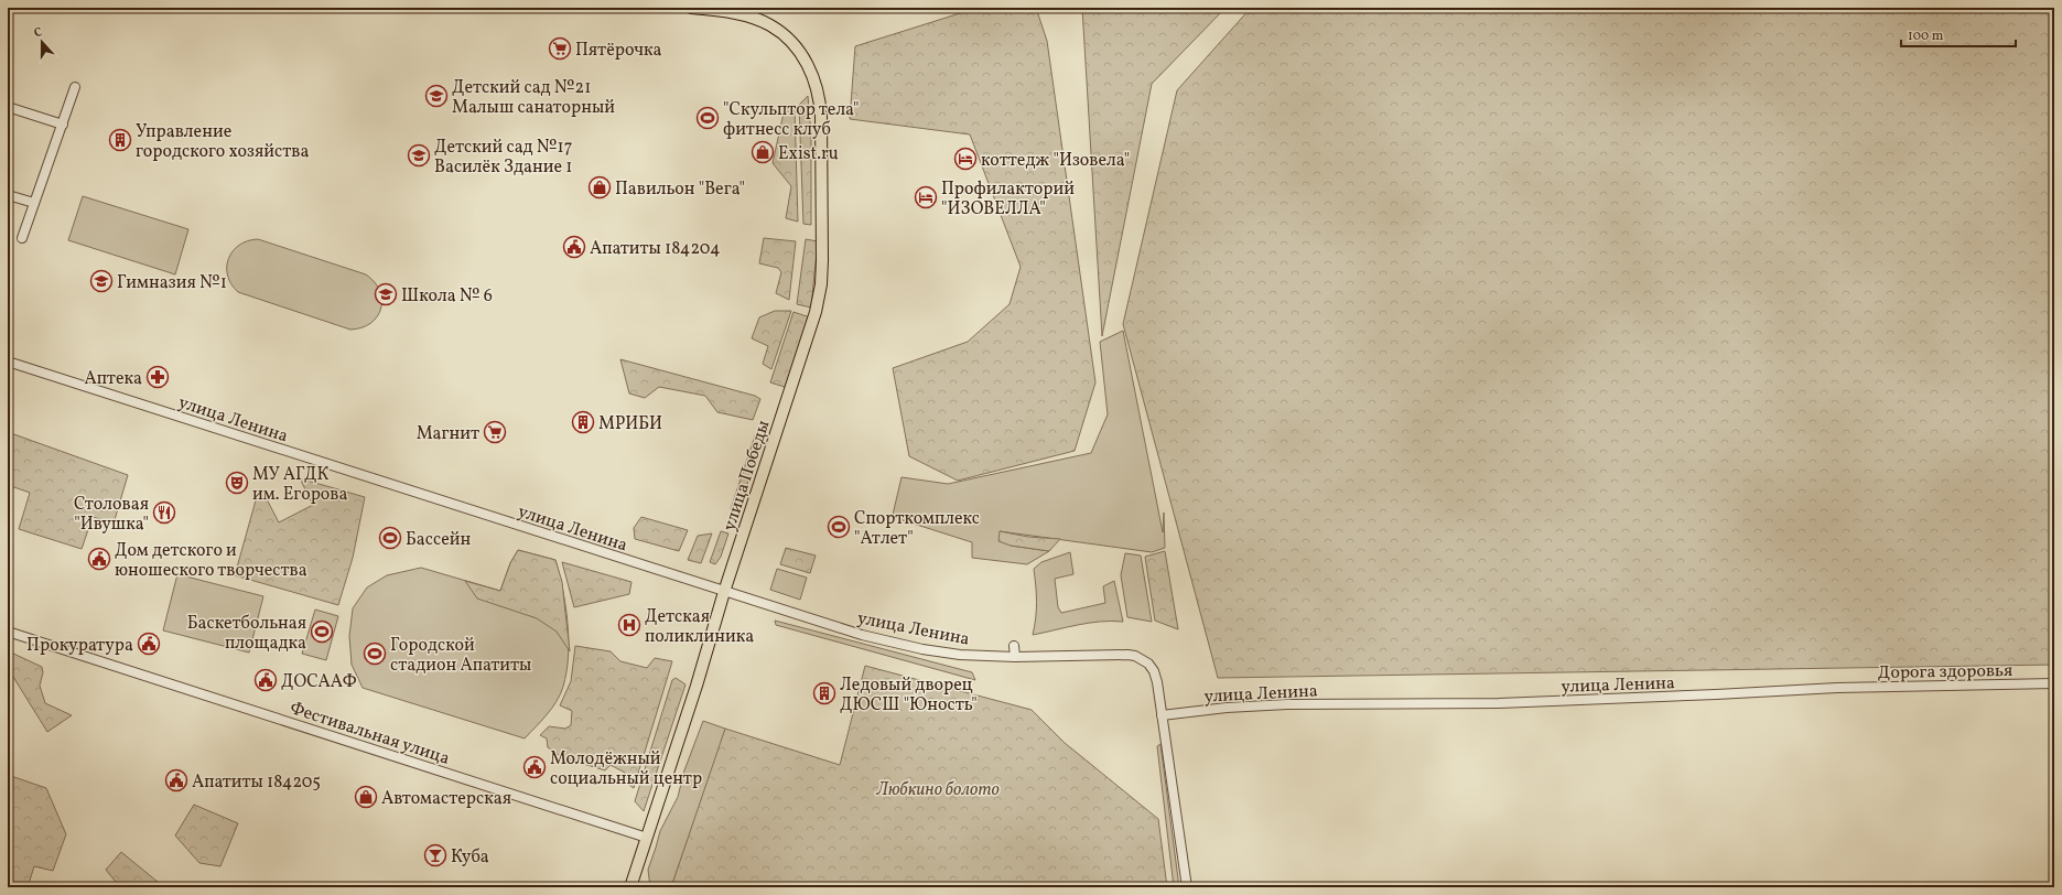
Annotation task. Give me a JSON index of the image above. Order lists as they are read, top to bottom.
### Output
{
  "streets": {
    "main road": ["улица Победы"],
    "street": ["улица Ленина", "Дорога здоровья", "Фестивальная улица"]
  },
  "crossings": [
    ["улица Ленина", "улица Победы"],
    ["улица Ленина", "Дорога здоровья"],
    ["улица Победы", "Фестивальная улица"]
  ],
  "parks": ["Любкино болото"],
  "places": {
    "supermarket": ["Пятёрочка", "Магнит"],
    "school or university": [
      "Детский сад №21 Малыш санаторный",
      "Детский сад №17 Василёк Здание 1",
      "Гимназия №1",
      "Школа № 6"
    ],
    "sports": [
      "\"Скульптор тела\" фитнесс клуб",
      "Спорткомплекс \"Атлет\"",
      "Бассейн",
      "Баскетбольная площадка",
      "Городской стадион Апатиты"
    ],
    "building": ["Управление городского хозяйства", "МРИБИ", "Ледовый дворец ДЮСШ \"Юность\""],
    "shop": ["Exist.ru", "Павильон \"Вега\"", "Автомастерская"],
    "hotel": ["коттедж \"Изовела\"", "Профилакторий \"ИЗОВЕЛЛА\""],
    "public building": [
      "Апатиты 184204",
      "Дом детского и юношеского творчества",
      "Прокуратура",
      "ДОСААФ",
      "Молодёжный социальный центр",
      "Апатиты 184205"
    ],
    "pharmacy": ["Аптека"],
    "theatre": ["МУ АГДК им. Егорова"],
    "restaurant": ["Столовая \"Ивушка\""],
    "hospital": ["Детская поликлиника"],
    "bar": ["Куба"]
  },
  "scale_bar": "100 m",
  "north": "top"
}
